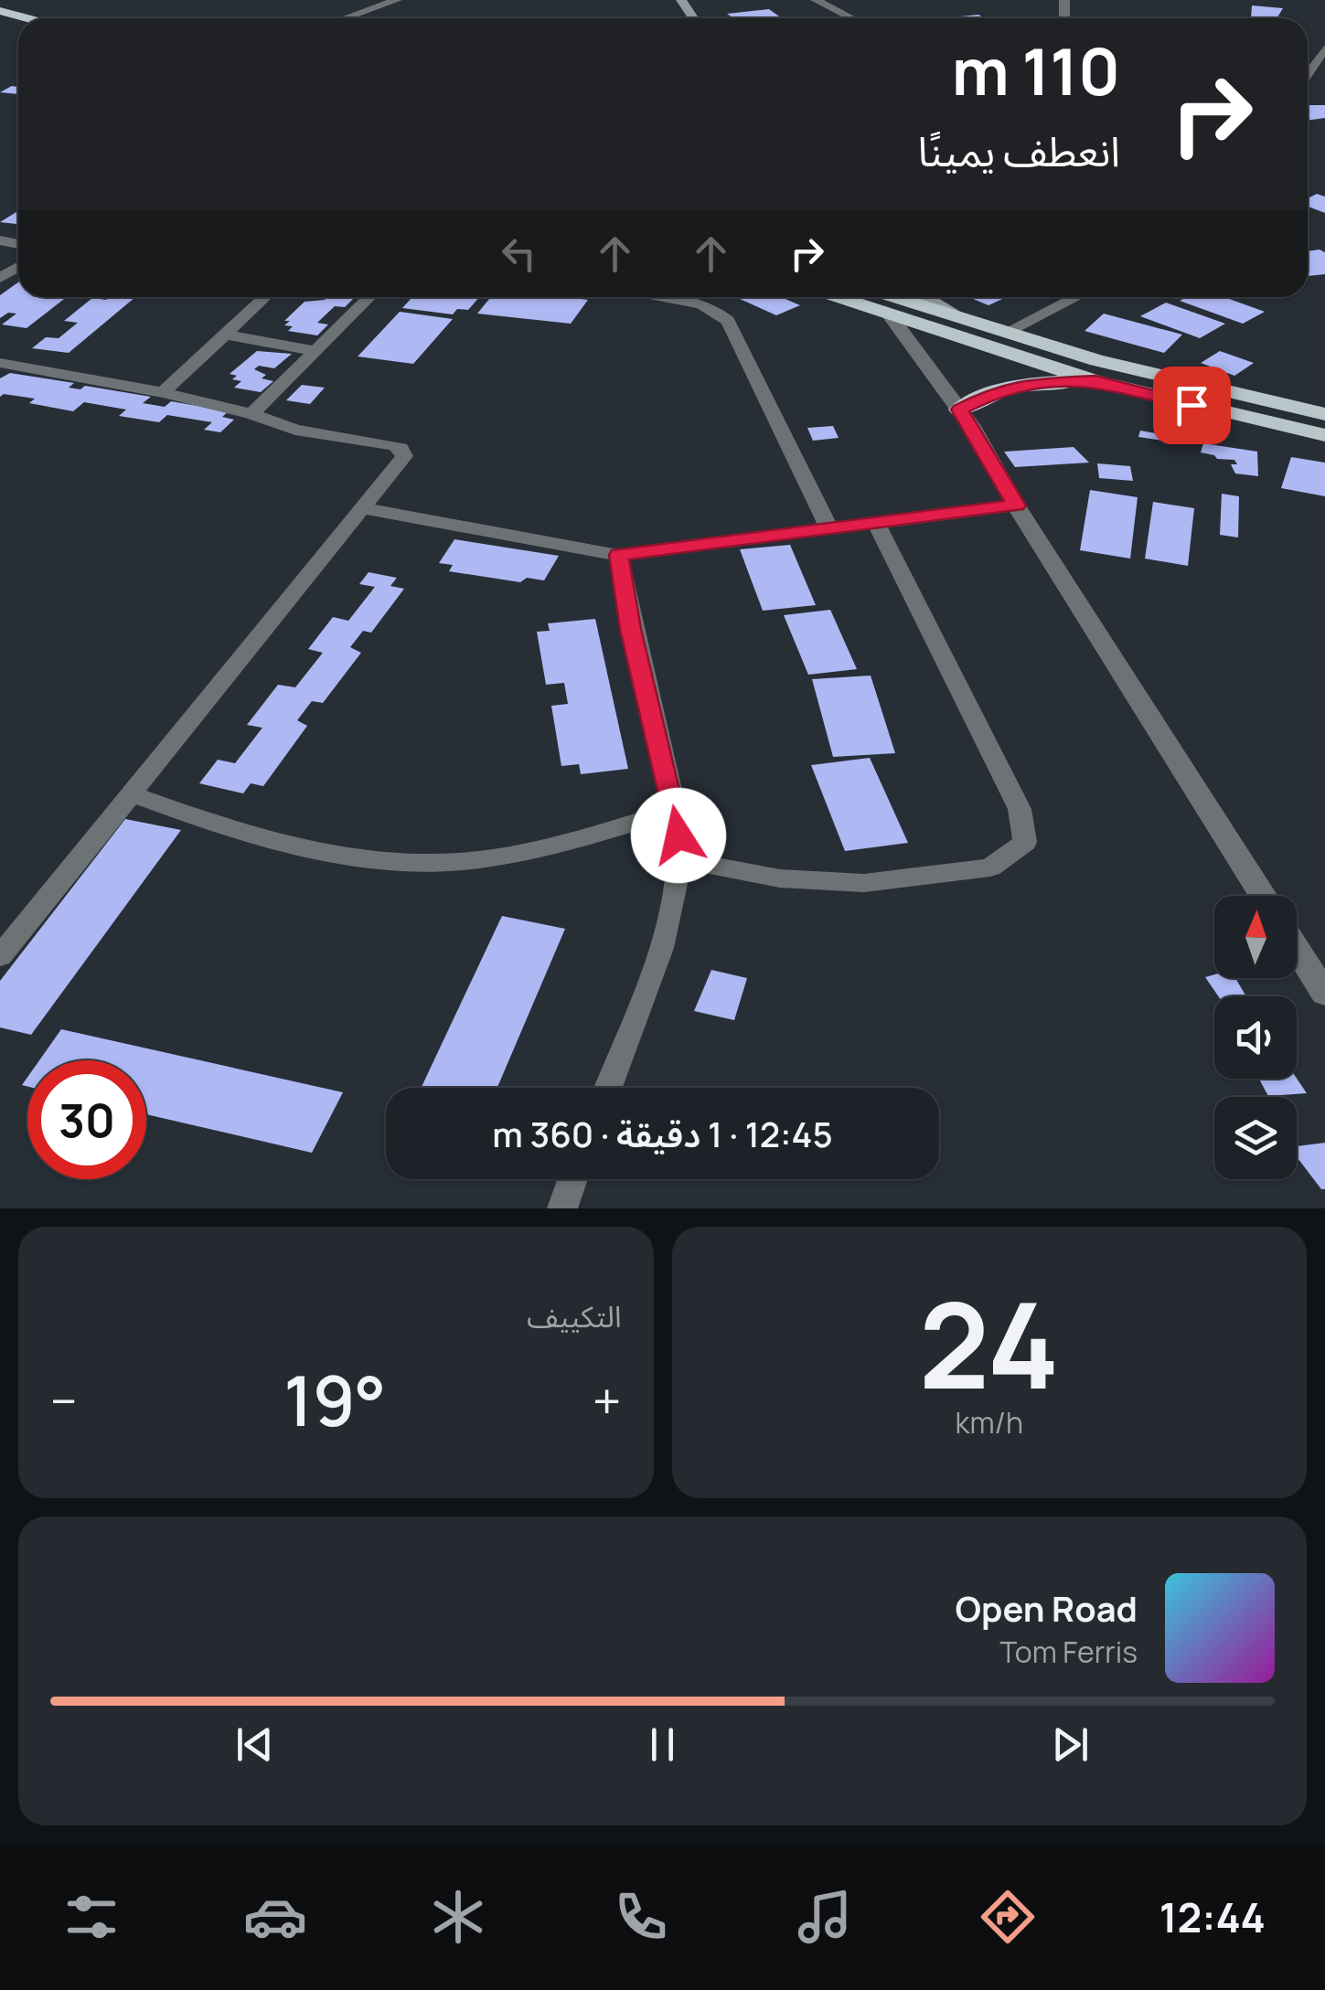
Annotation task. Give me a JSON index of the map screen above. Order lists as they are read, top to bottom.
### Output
{
  "north": "top",
  "page": {
    "turn": ["110 m", "انعطف يمينًا"],
    "limit": "30",
    "trip": "12:45 · 1 دقيقة · 360 m",
    "tile": [
      ["24", "km/h"],
      "التكييف"
    ],
    "heat": ["−", "19°", "+"],
    "song": ["Open Road", "Tom Ferris"],
    "tabs": "12:44"
  }
}
